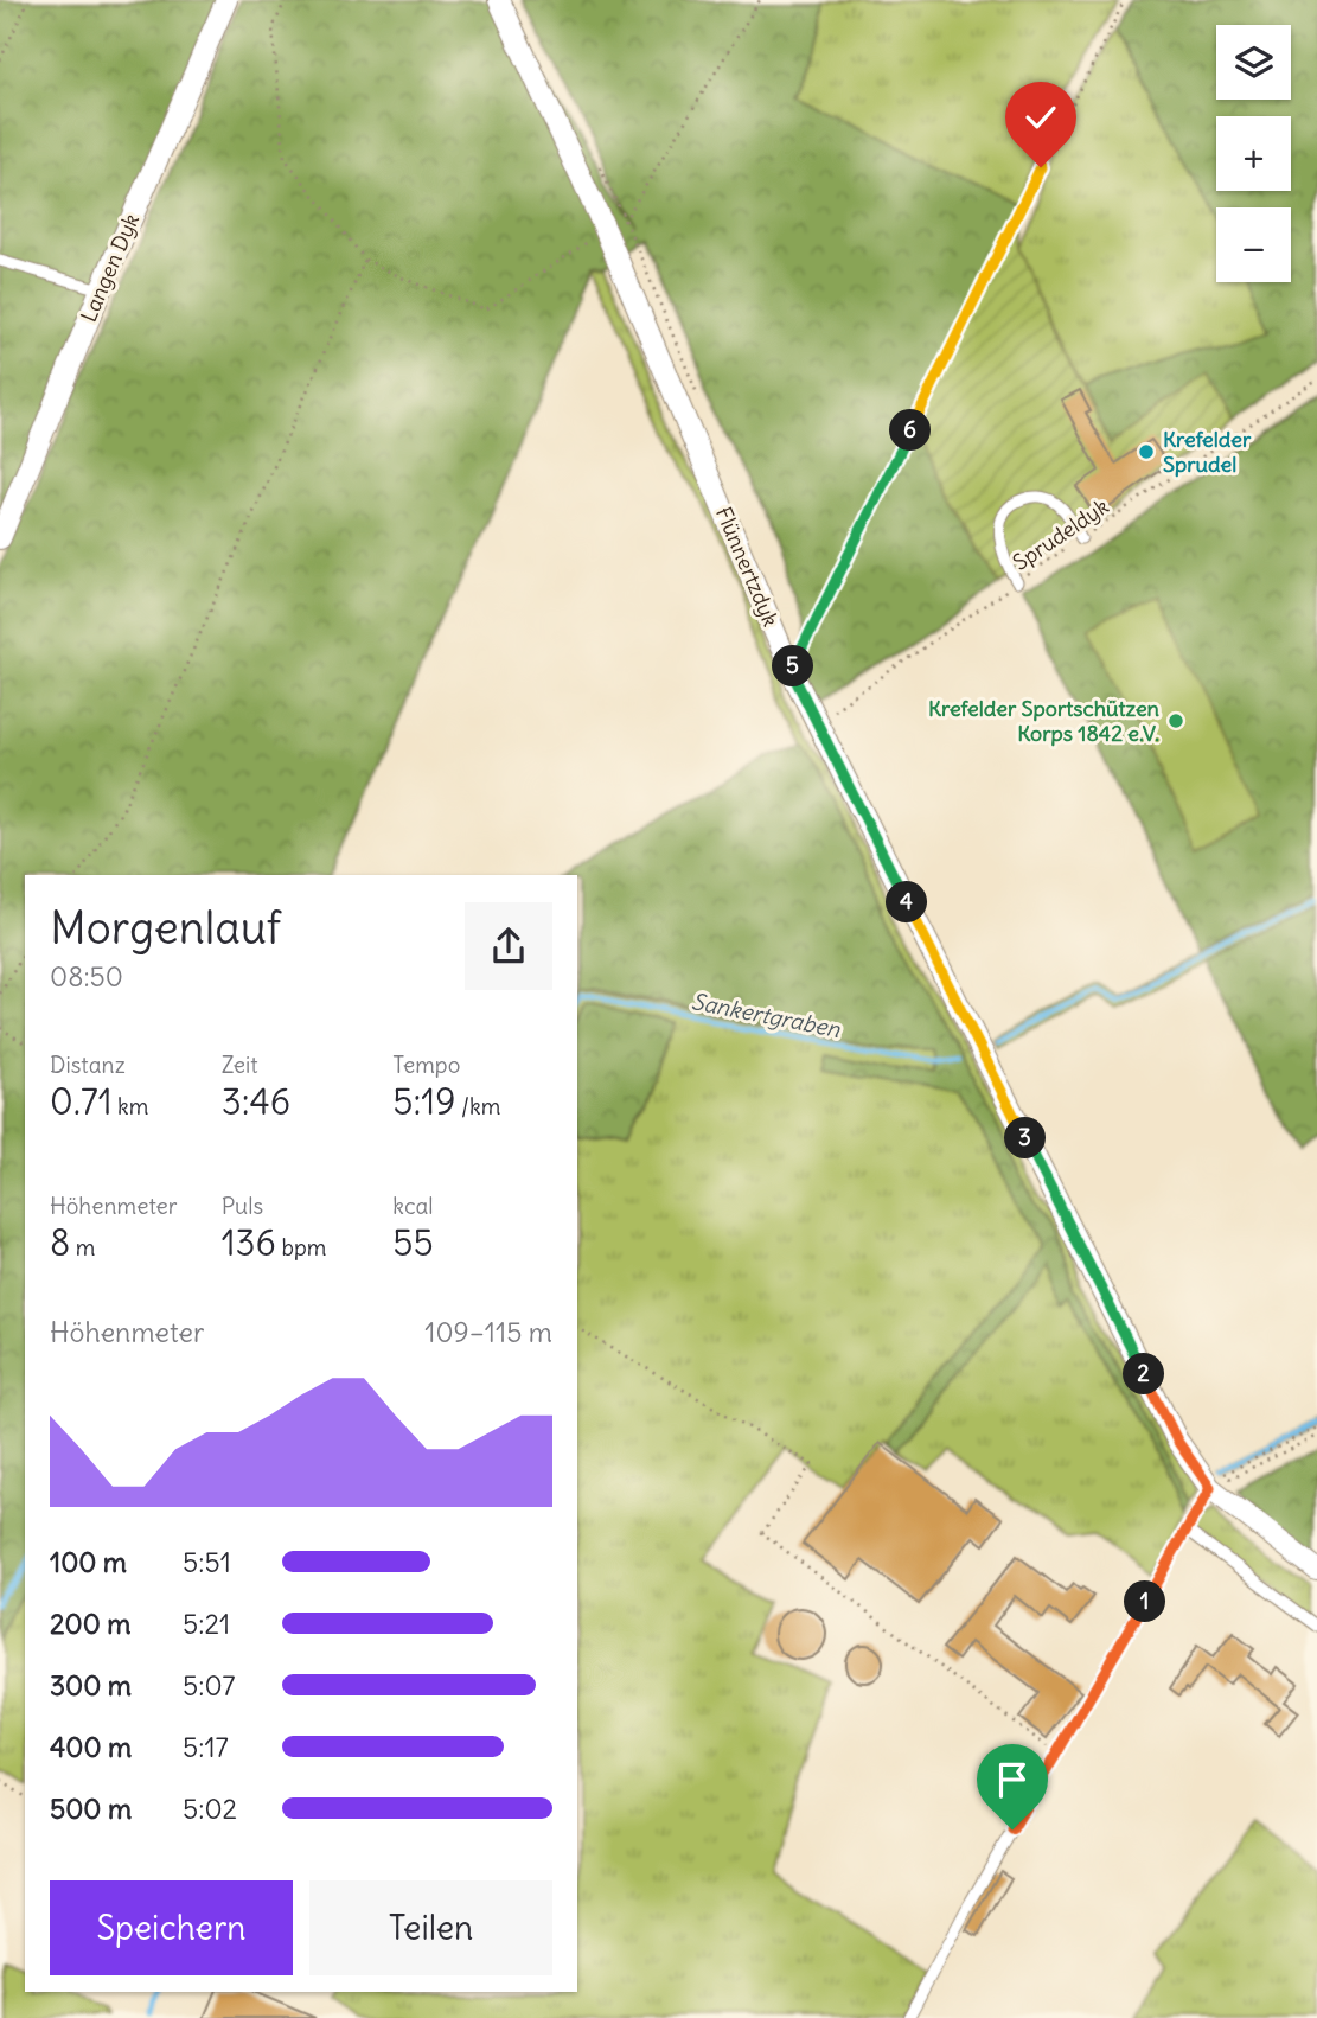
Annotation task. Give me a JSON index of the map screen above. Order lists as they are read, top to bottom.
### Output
{
  "streets": {
    "street": ["Langen Dyk", "Flünnertzdyk"],
    "path": ["Sprudeldyk"]
  },
  "water": ["Sankertgraben"],
  "places": ["Krefelder Sprudel", "Krefelder Sportschützen Korps 1842 e.V."],
  "page": {
    "map_buttons": ["+", "−"],
    "pins": [
      "6",
      "5",
      "4",
      "3",
      "2",
      "1"
    ],
    "heading": ["Morgenlauf", "08:50"],
    "stats": [
      ["Distanz", "0.71 km"],
      ["Zeit", "3:46"],
      ["Tempo", "5:19 /km"],
      ["Höhenmeter", "8 m"],
      ["Puls", "136 bpm"],
      ["kcal", "55"]
    ],
    "chart": ["Höhenmeter", "109–115 m"],
    "list": [
      {
        "name": "100 m",
        "note": "5:51"
      },
      {
        "name": "200 m",
        "note": "5:21"
      },
      {
        "name": "300 m",
        "note": "5:07"
      },
      {
        "name": "400 m",
        "note": "5:17"
      },
      {
        "name": "500 m",
        "note": "5:02"
      }
    ],
    "buttons": ["Speichern", "Teilen"]
  }
}
